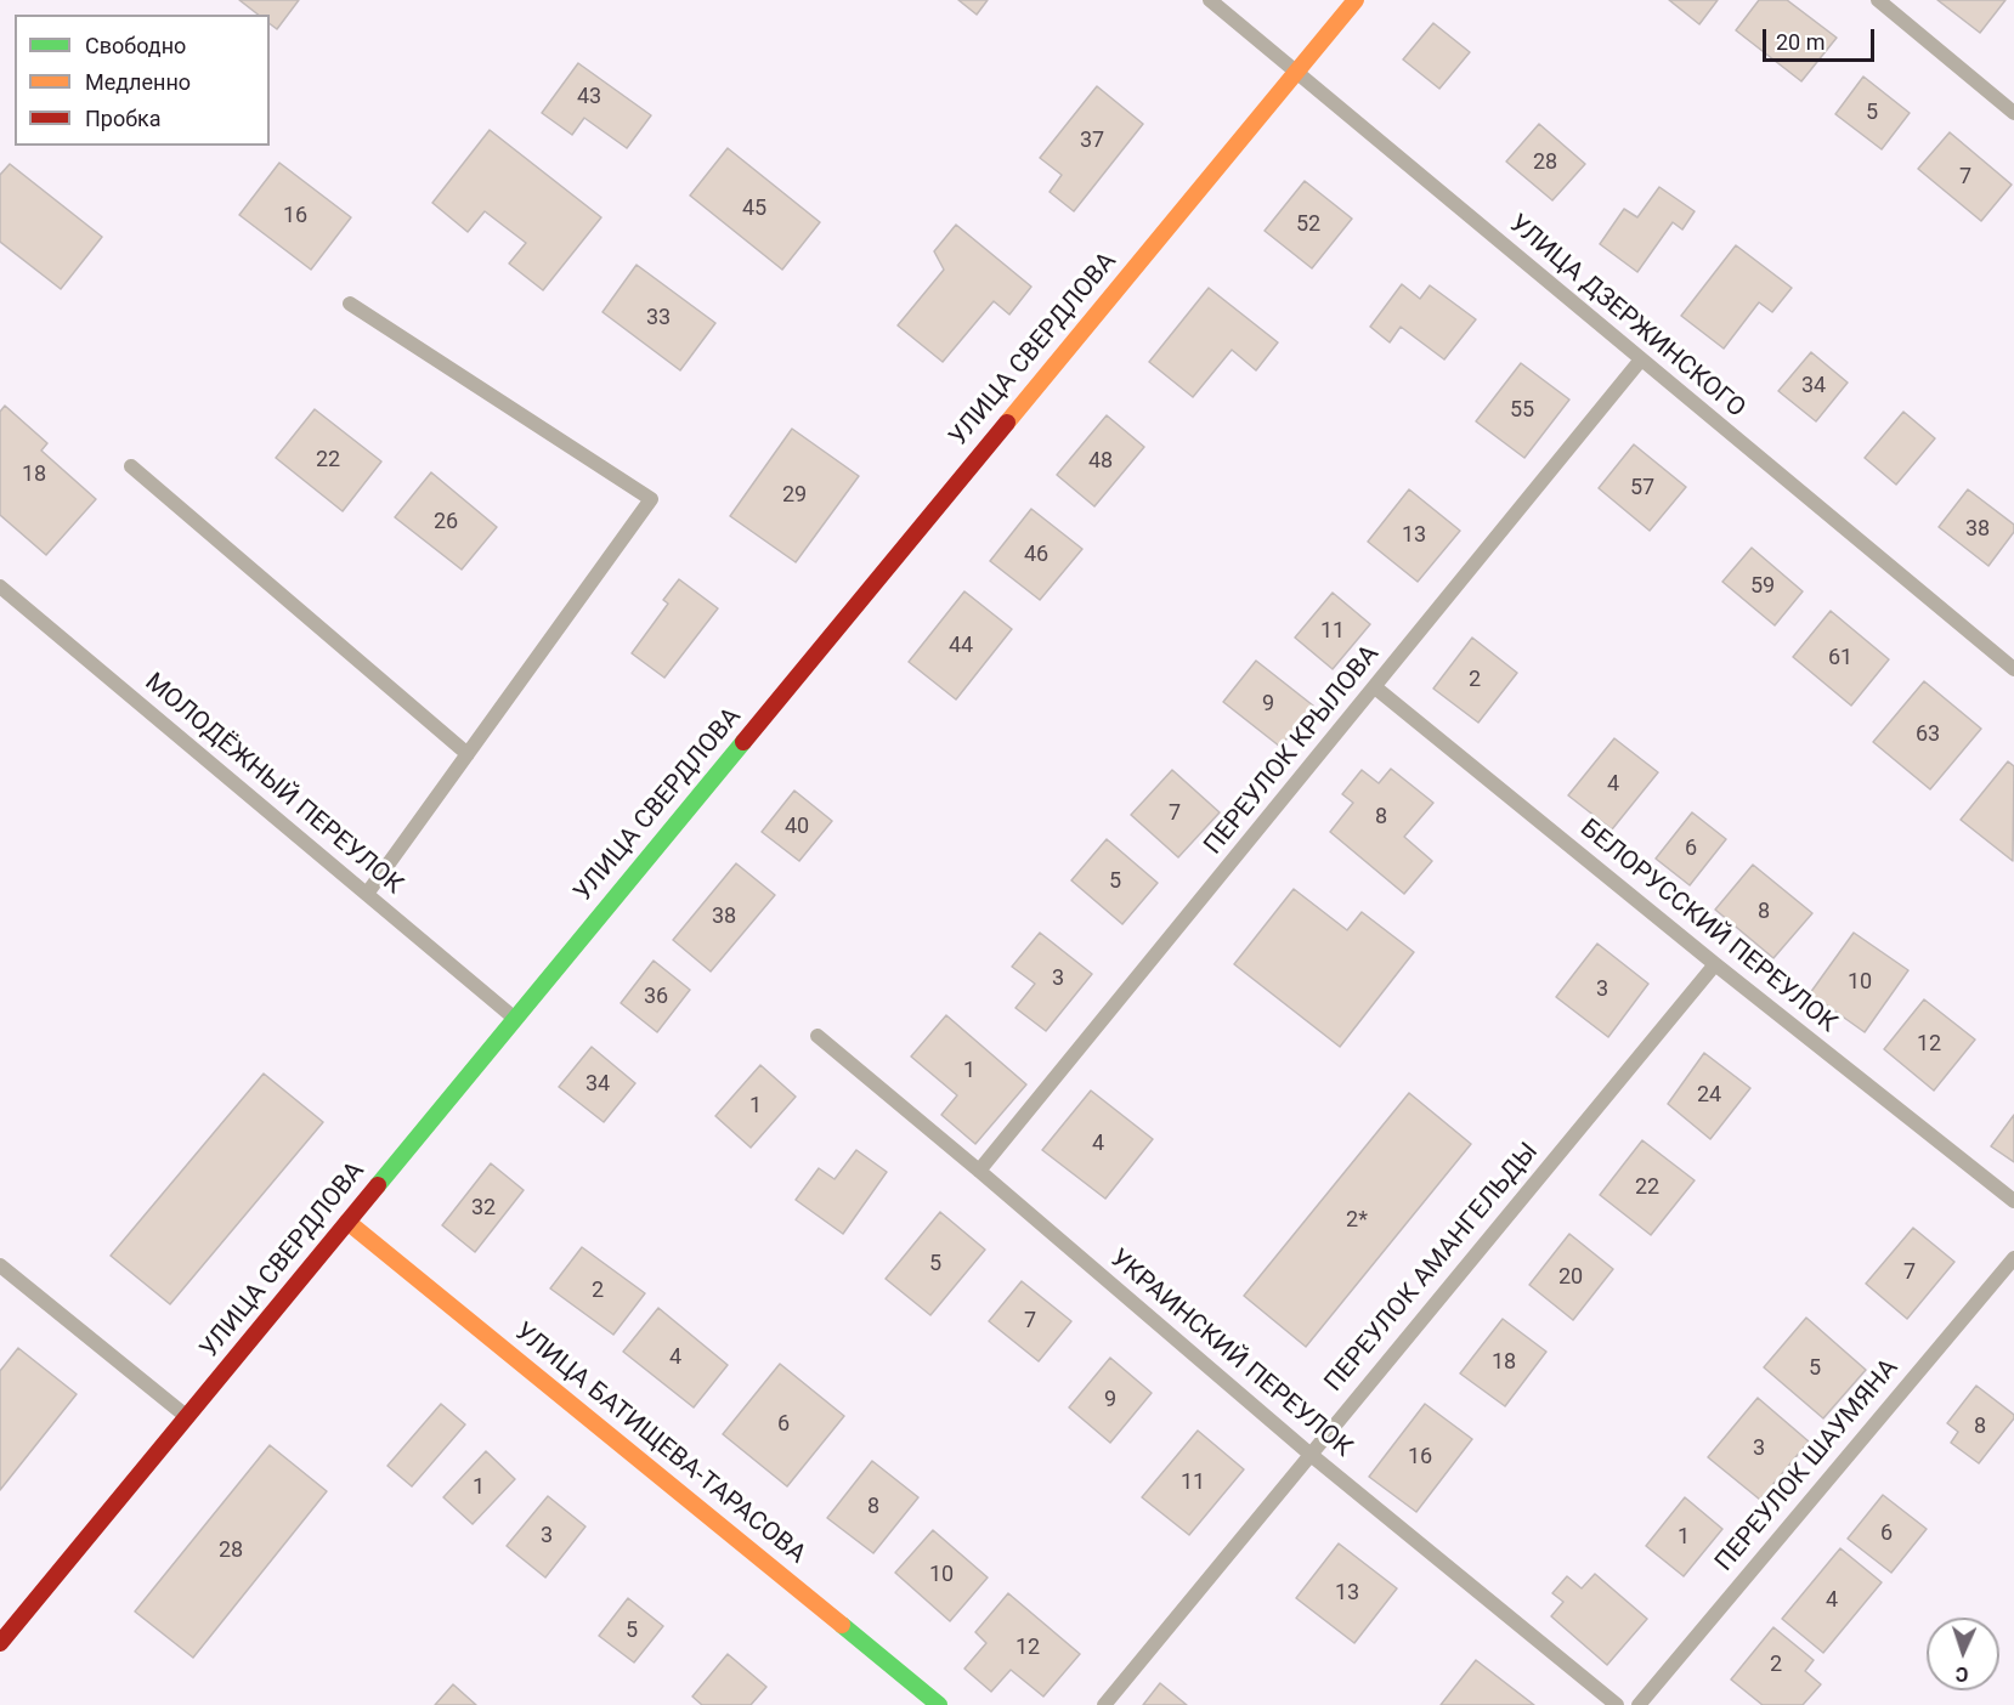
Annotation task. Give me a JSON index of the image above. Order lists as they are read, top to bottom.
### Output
{
  "streets": {
    "street": ["УЛИЦА СВЕРДЛОВА", "УЛИЦА БАТИЩЕВА-ТАРАСОВА"],
    "lane": [
      "УЛИЦА ДЗЕРЖИНСКОГО",
      "ПЕРЕУЛОК КРЫЛОВА",
      "МОЛОДЁЖНЫЙ ПЕРЕУЛОК",
      "БЕЛОРУССКИЙ ПЕРЕУЛОК",
      "ПЕРЕУЛОК АМАНГЕЛЬДЫ",
      "УКРАИНСКИЙ ПЕРЕУЛОК",
      "ПЕРЕУЛОК ШАУМЯНА"
    ]
  },
  "crossings": [
    ["УЛИЦА ДЗЕРЖИНСКОГО", "УЛИЦА СВЕРДЛОВА"],
    ["УЛИЦА ДЗЕРЖИНСКОГО", "ПЕРЕУЛОК КРЫЛОВА"],
    ["УЛИЦА СВЕРДЛОВА", "МОЛОДЁЖНЫЙ ПЕРЕУЛОК"],
    ["УЛИЦА СВЕРДЛОВА", "УЛИЦА БАТИЩЕВА-ТАРАСОВА"],
    ["ПЕРЕУЛОК КРЫЛОВА", "БЕЛОРУССКИЙ ПЕРЕУЛОК"],
    ["ПЕРЕУЛОК КРЫЛОВА", "УКРАИНСКИЙ ПЕРЕУЛОК"],
    ["БЕЛОРУССКИЙ ПЕРЕУЛОК", "ПЕРЕУЛОК АМАНГЕЛЬДЫ"],
    ["ПЕРЕУЛОК АМАНГЕЛЬДЫ", "УКРАИНСКИЙ ПЕРЕУЛОК"]
  ],
  "house_numbers": [
    "43",
    "5",
    "37",
    "28",
    "7",
    "45",
    "16",
    "52",
    "33",
    "34",
    "55",
    "22",
    "48",
    "18",
    "57",
    "29",
    "26",
    "38",
    "13",
    "46",
    "59",
    "11",
    "44",
    "61",
    "2",
    "9",
    "63",
    "4",
    "7",
    "8",
    "40",
    "6",
    "5",
    "8",
    "38",
    "3",
    "10",
    "3",
    "36",
    "12",
    "1",
    "34",
    "24",
    "1",
    "4",
    "22",
    "32",
    "2*",
    "5",
    "7",
    "20",
    "2",
    "7",
    "4",
    "18",
    "5",
    "9",
    "6",
    "8",
    "3",
    "16",
    "11",
    "1",
    "8",
    "6",
    "3",
    "1",
    "28",
    "10",
    "13",
    "4",
    "5",
    "12",
    "2"
  ],
  "legend": ["Свободно", "Медленно", "Пробка"],
  "scale_bar": "20 m",
  "north": "bottom"
}
